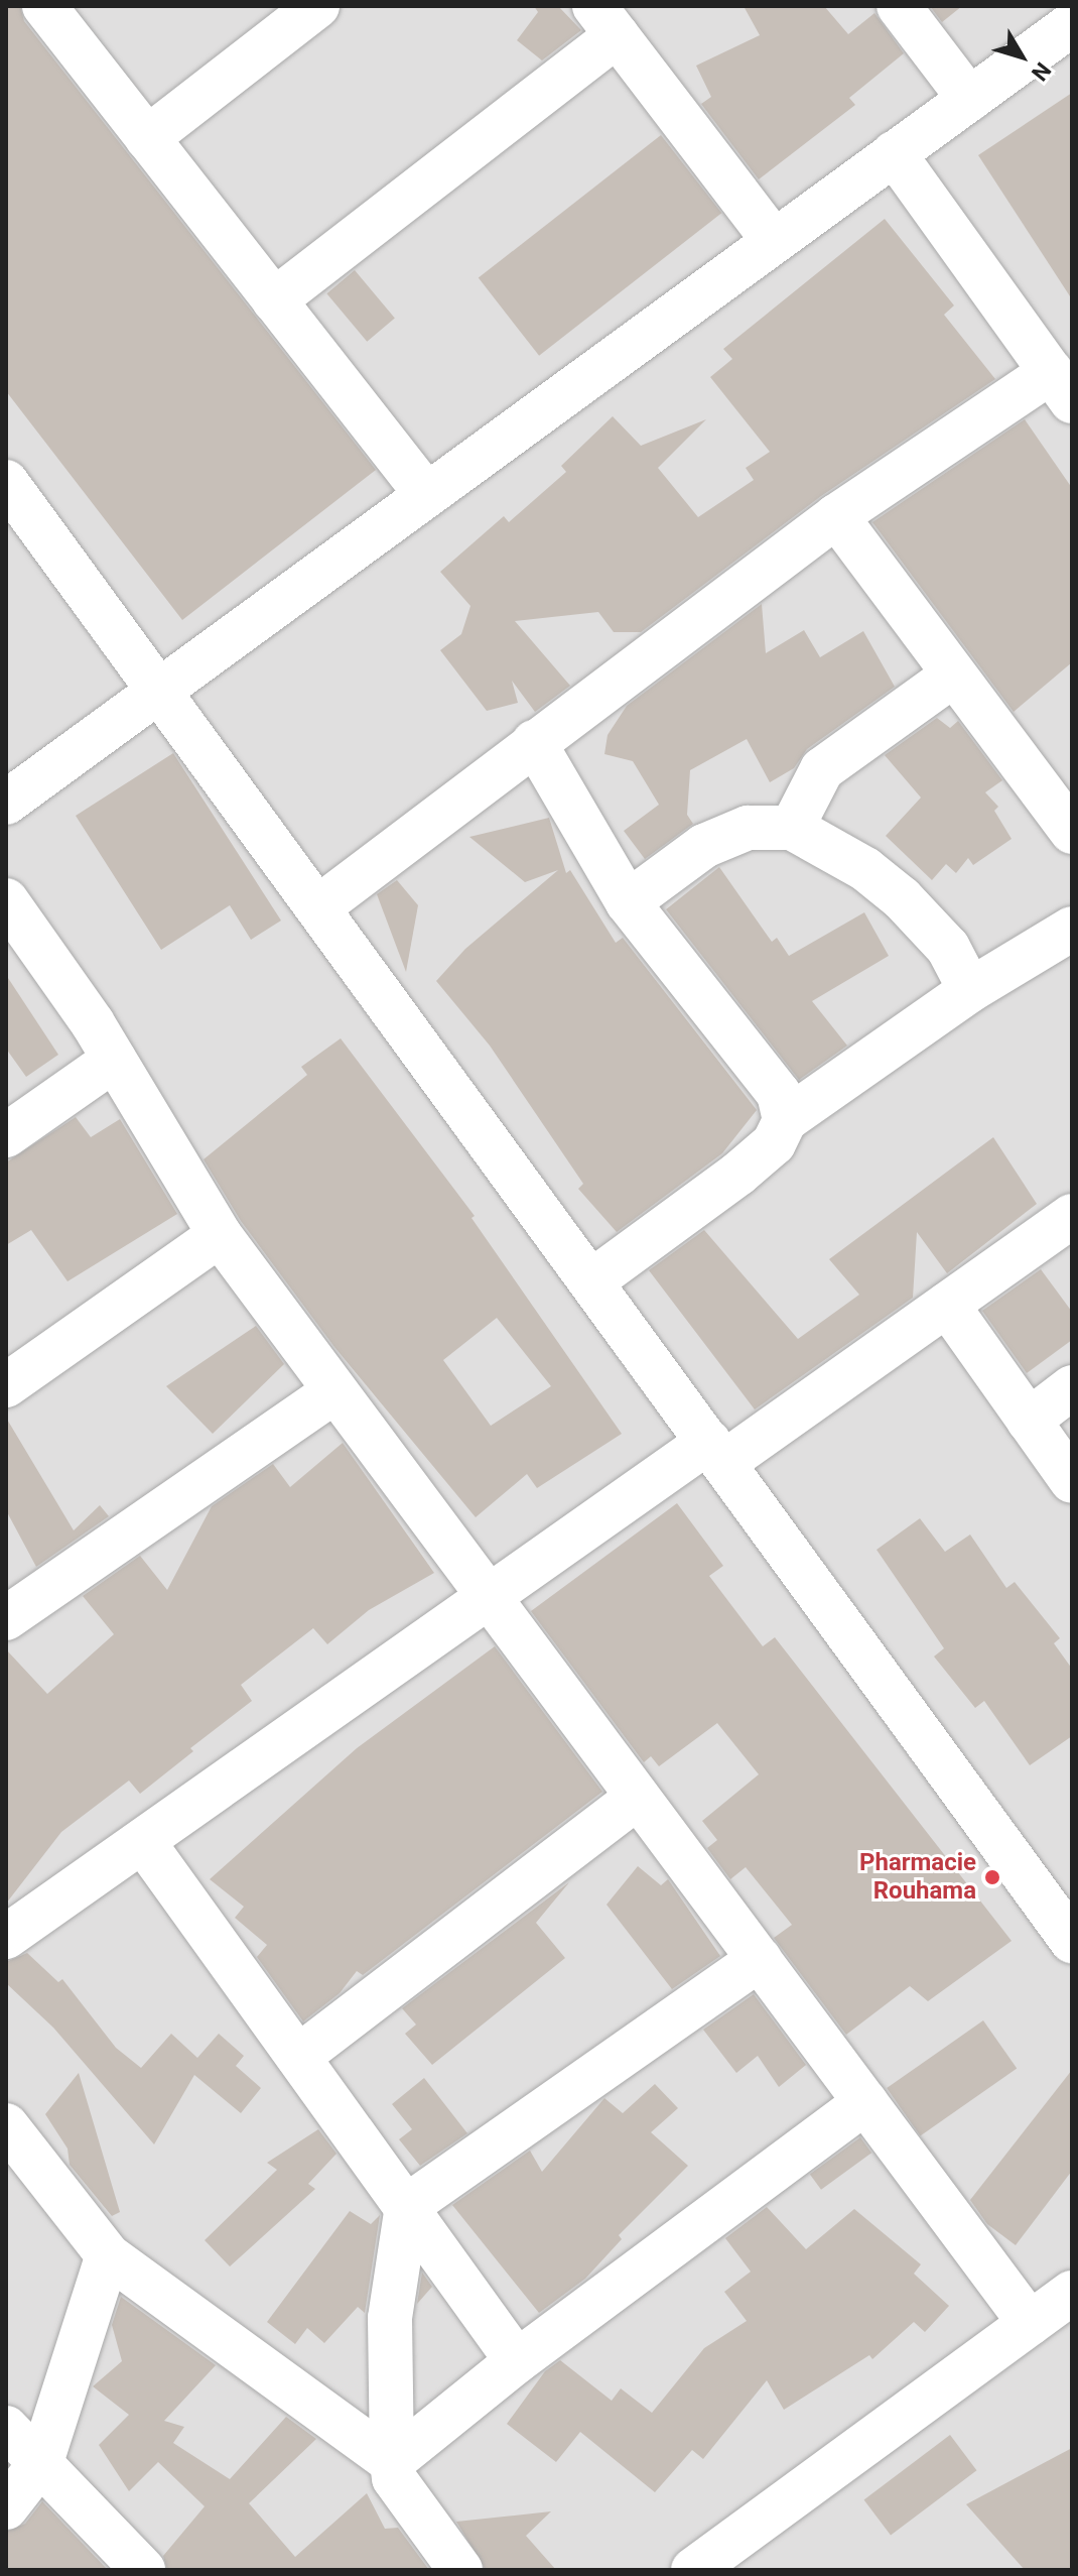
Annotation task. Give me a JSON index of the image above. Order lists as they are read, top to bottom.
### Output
{
  "places": ["Pharmacie Rouhama"],
  "north": "bottom right"
}
